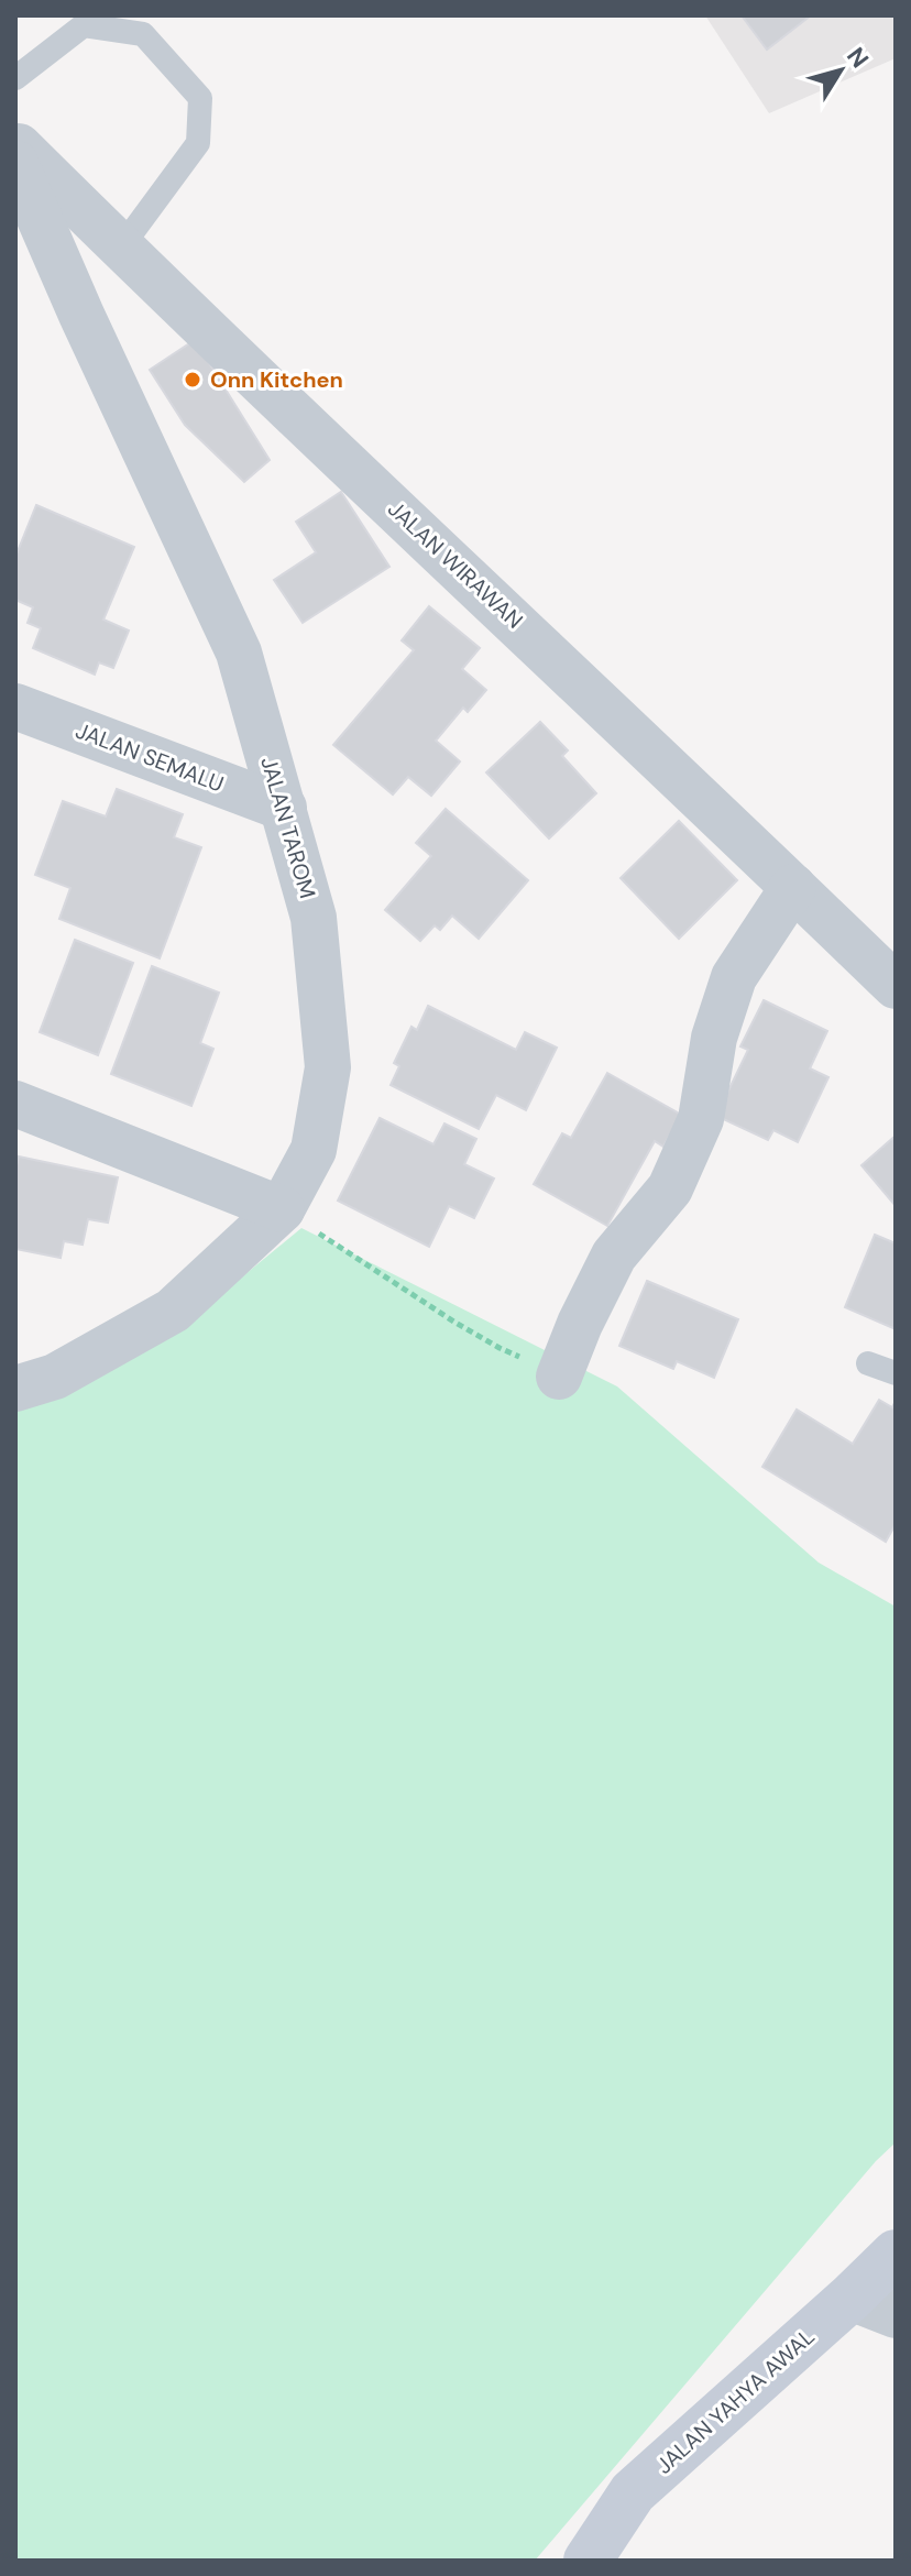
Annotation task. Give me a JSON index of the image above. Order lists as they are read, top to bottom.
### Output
{
  "streets": {
    "main road": ["JALAN YAHYA AWAL"],
    "street": ["JALAN WIRAWAN", "JALAN SEMALU", "JALAN TAROM"]
  },
  "crossings": [
    ["JALAN SEMALU", "JALAN TAROM"]
  ],
  "places": ["Onn Kitchen"],
  "north": "top right"
}
